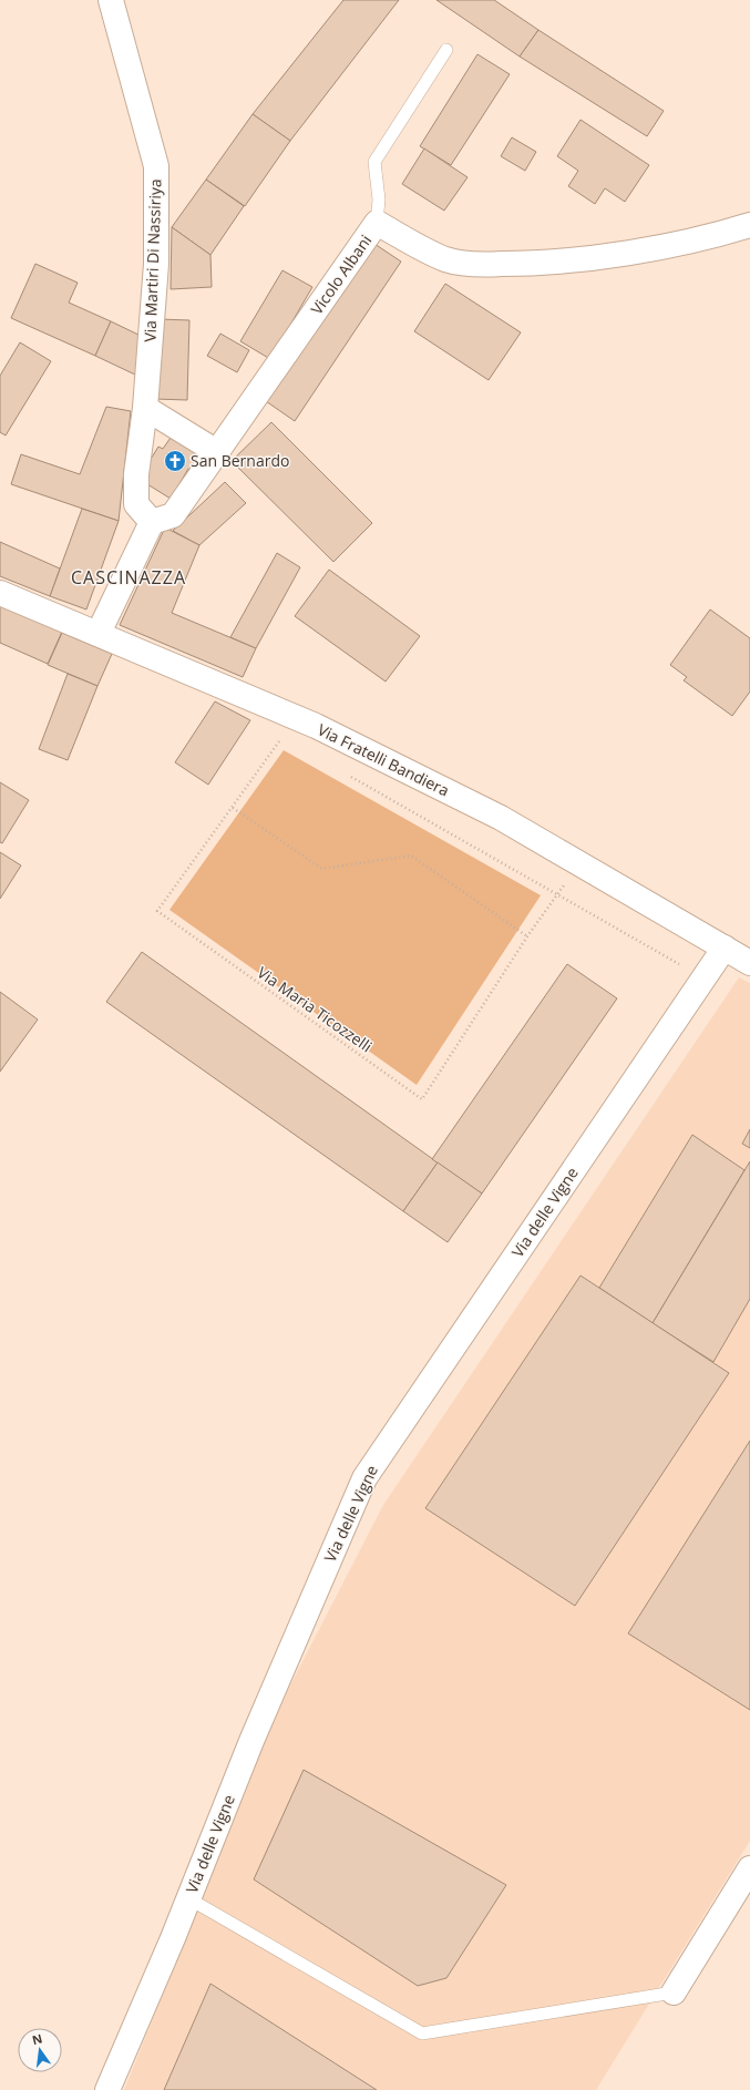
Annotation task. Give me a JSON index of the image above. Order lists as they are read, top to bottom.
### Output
{
  "streets": {
    "street": [
      "Via Martiri Di Nassiriya",
      "Vicolo Albani",
      "Via Fratelli Bandiera",
      "Via delle Vigne"
    ],
    "path": ["Via Maria Ticozzelli"]
  },
  "crossings": [
    ["Via Martiri Di Nassiriya", "Vicolo Albani"],
    ["Via Fratelli Bandiera", "Via Maria Ticozzelli"],
    ["Via Fratelli Bandiera", "Via delle Vigne"]
  ],
  "districts": ["CASCINAZZA"],
  "places": {
    "church": ["San Bernardo"]
  },
  "north": "top"
}
